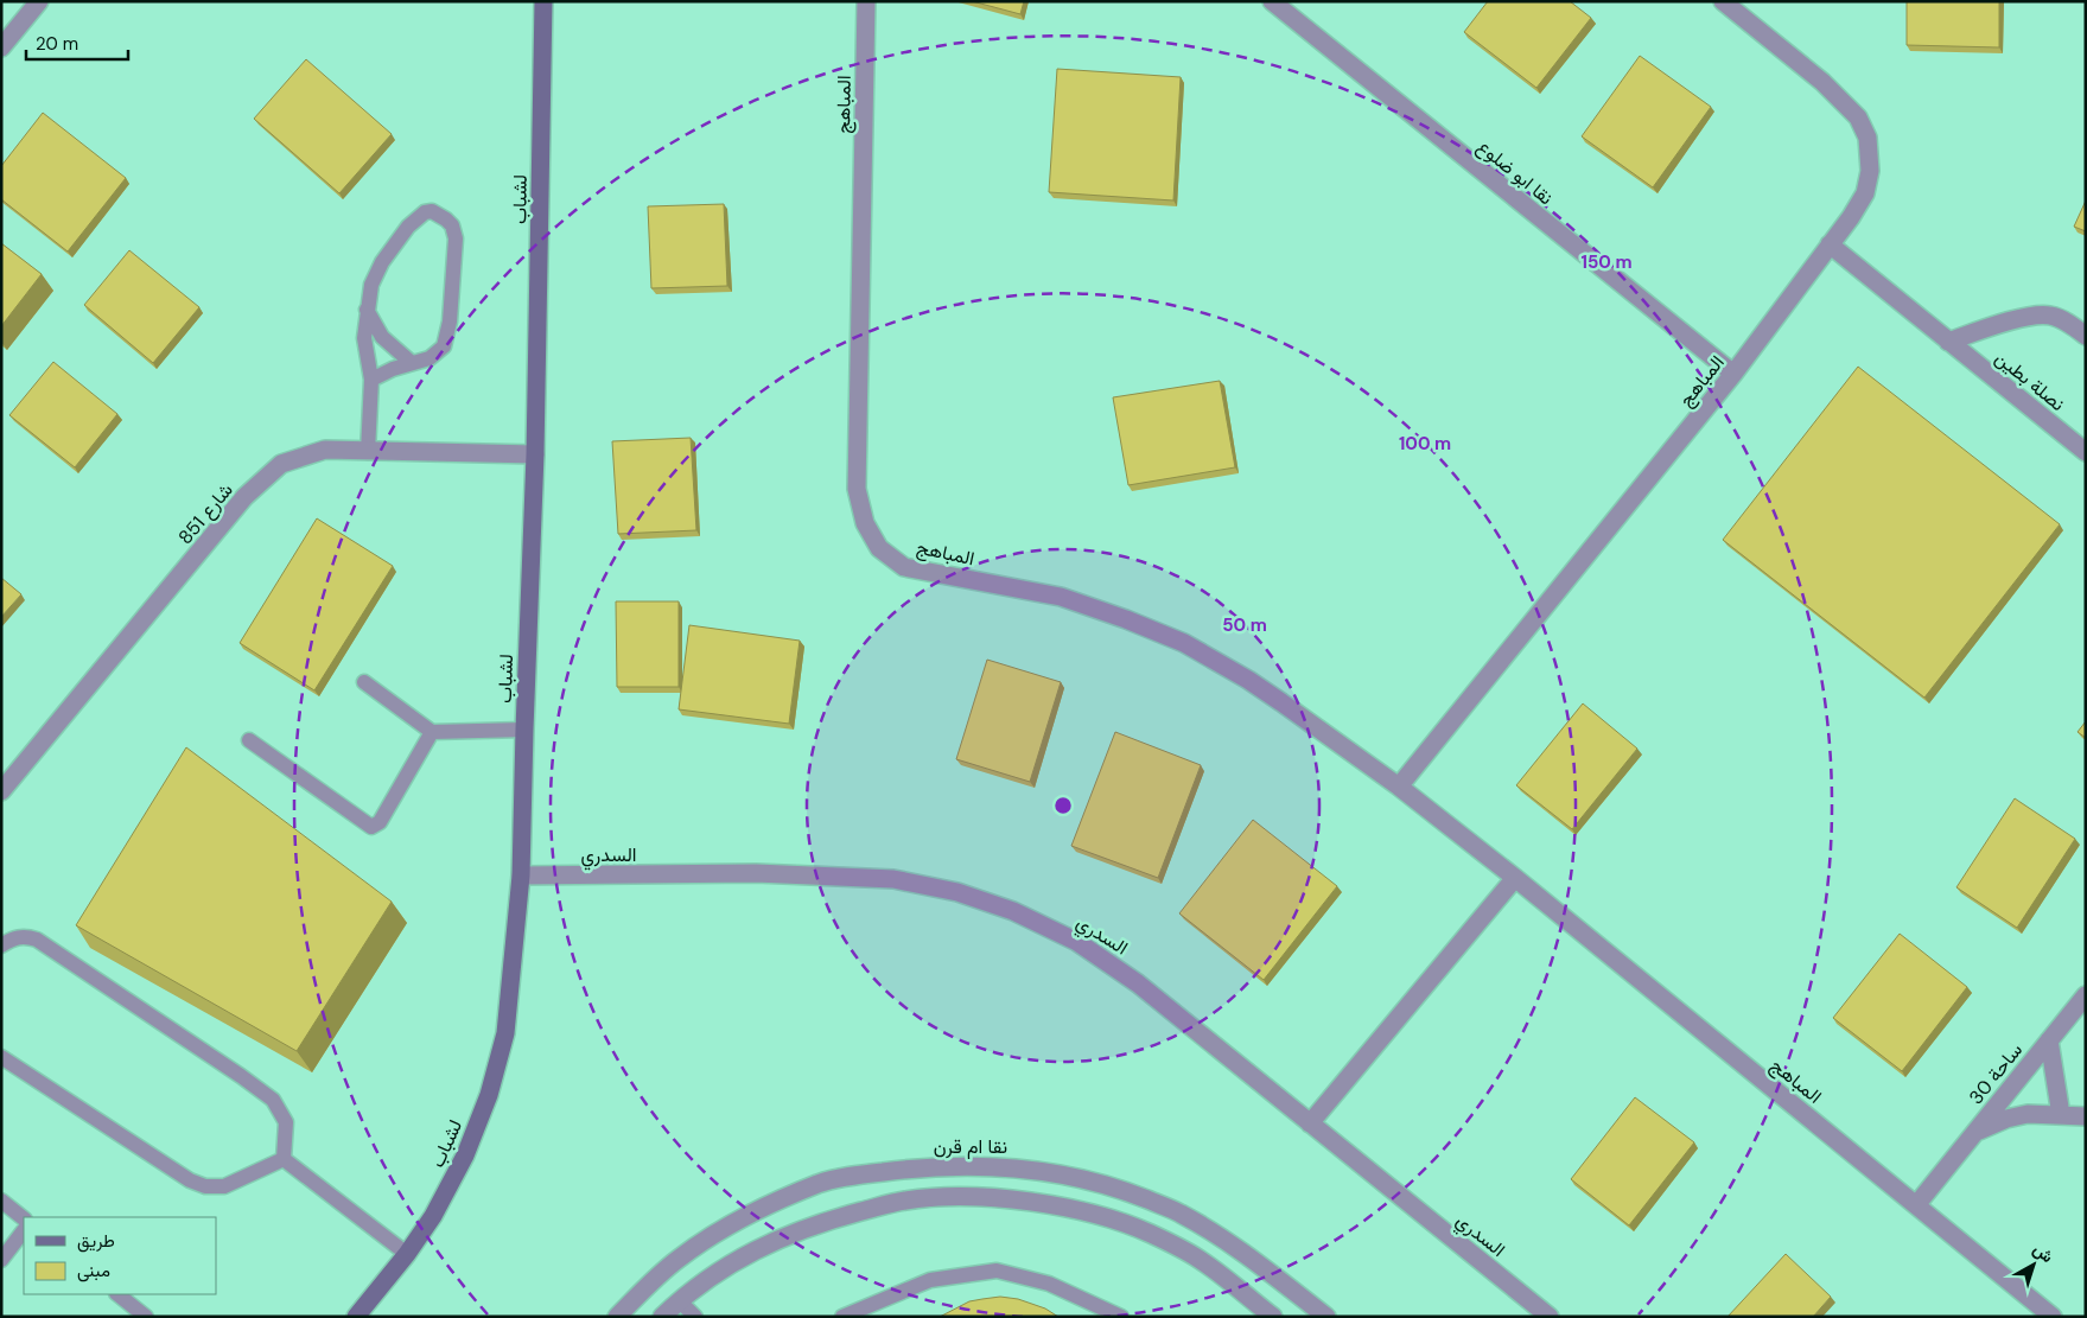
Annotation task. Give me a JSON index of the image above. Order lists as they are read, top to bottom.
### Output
{
  "streets": {
    "street": [
      "المباهج",
      "نقا ابو ضلوع",
      "لشباب",
      "نصلة بطين",
      "شارع 851",
      "السدري",
      "ساحة 30",
      "نقا ام قرن"
    ]
  },
  "crossings": [
    ["المباهج", "نقا ابو ضلوع"],
    ["المباهج", "نصلة بطين"],
    ["المباهج", "ساحة 30"],
    ["لشباب", "شارع 851"],
    ["لشباب", "السدري"]
  ],
  "legend": ["طريق", "مبنى"],
  "scale_bar": "20 m",
  "north": "top right",
  "rings": ["150 m", "100 m", "50 m"]
}
